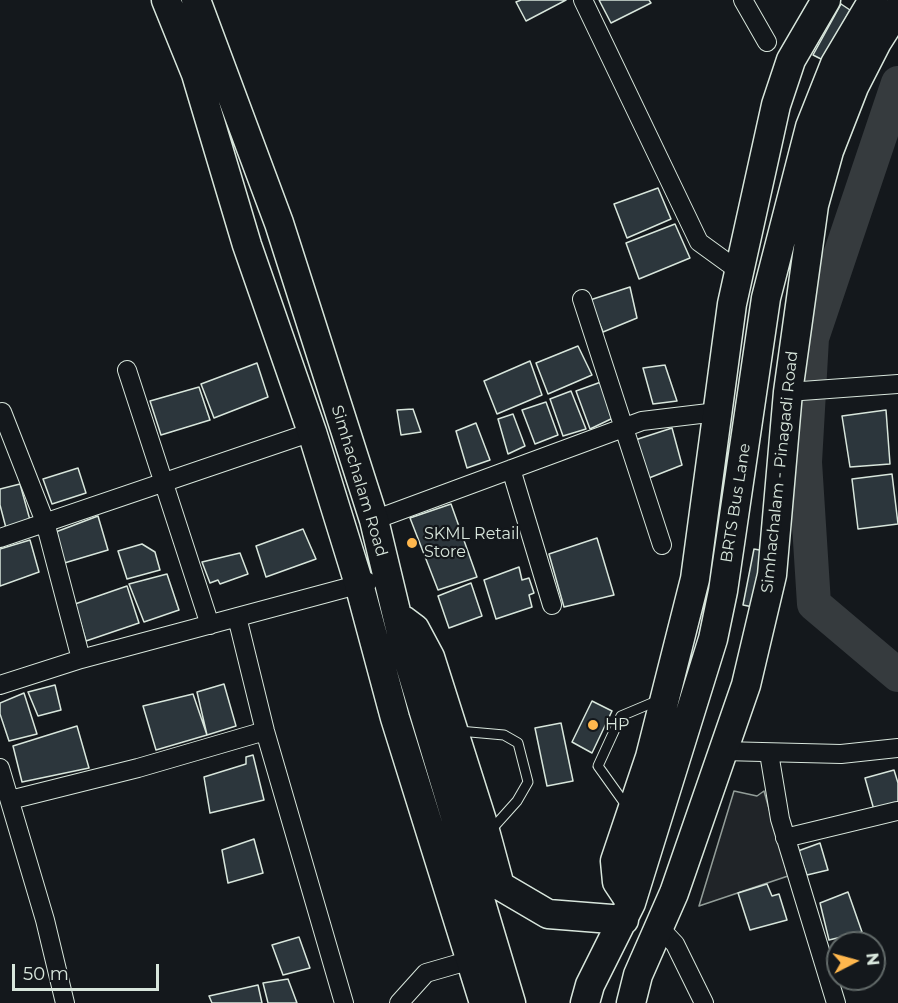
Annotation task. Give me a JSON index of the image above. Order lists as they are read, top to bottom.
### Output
{
  "streets": {
    "main road": ["Simhachalam - Pinagadi Road", "Simhachalam Road", "BRTS Bus Lane"]
  },
  "places": ["SKML Retail Store", "HP"],
  "scale_bar": "50 m",
  "north": "right"
}
